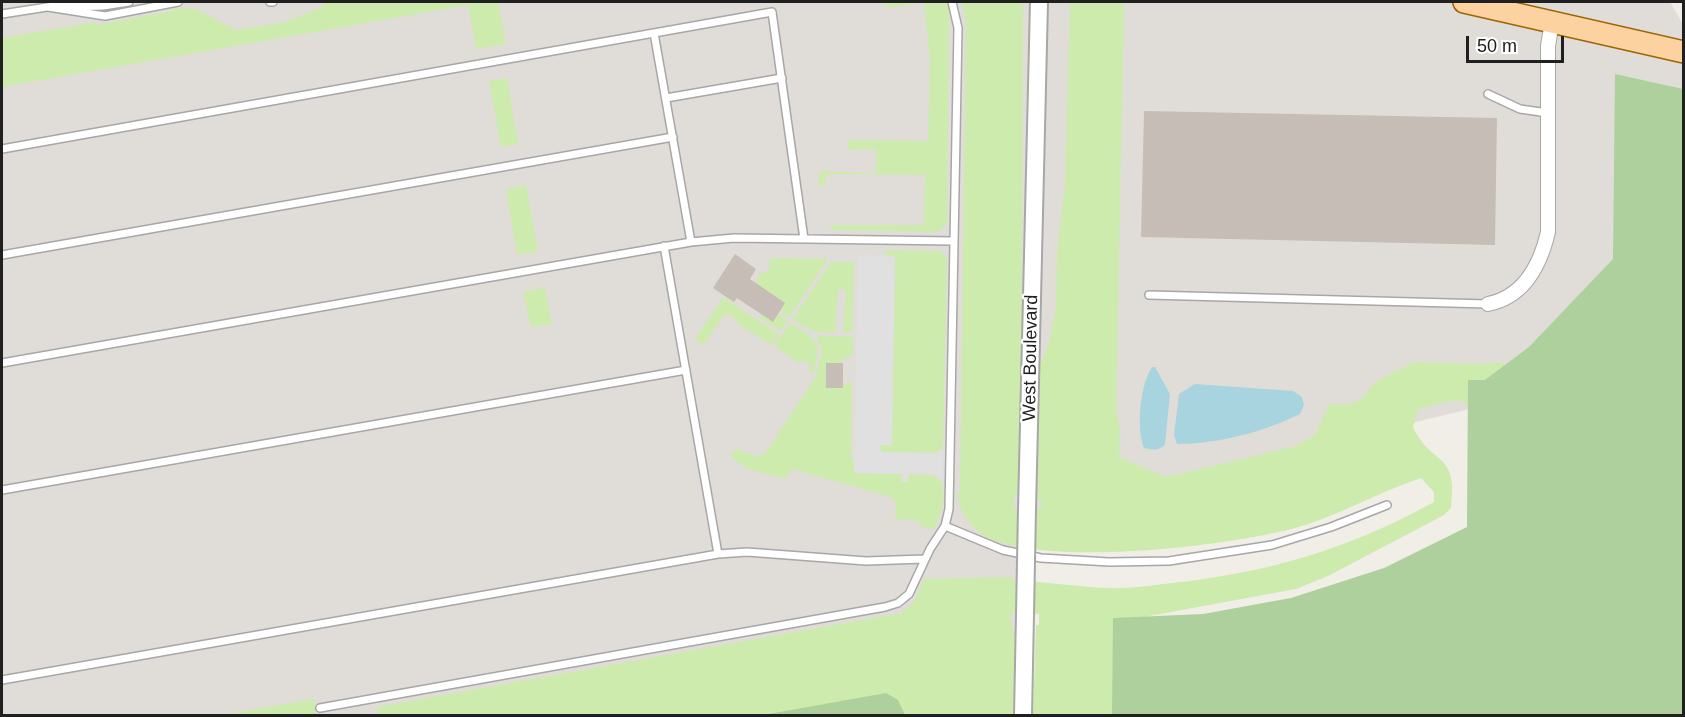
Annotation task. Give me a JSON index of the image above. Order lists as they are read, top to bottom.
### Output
{
  "streets": {
    "street": ["West Boulevard"]
  },
  "scale_bar": "50 m"
}
